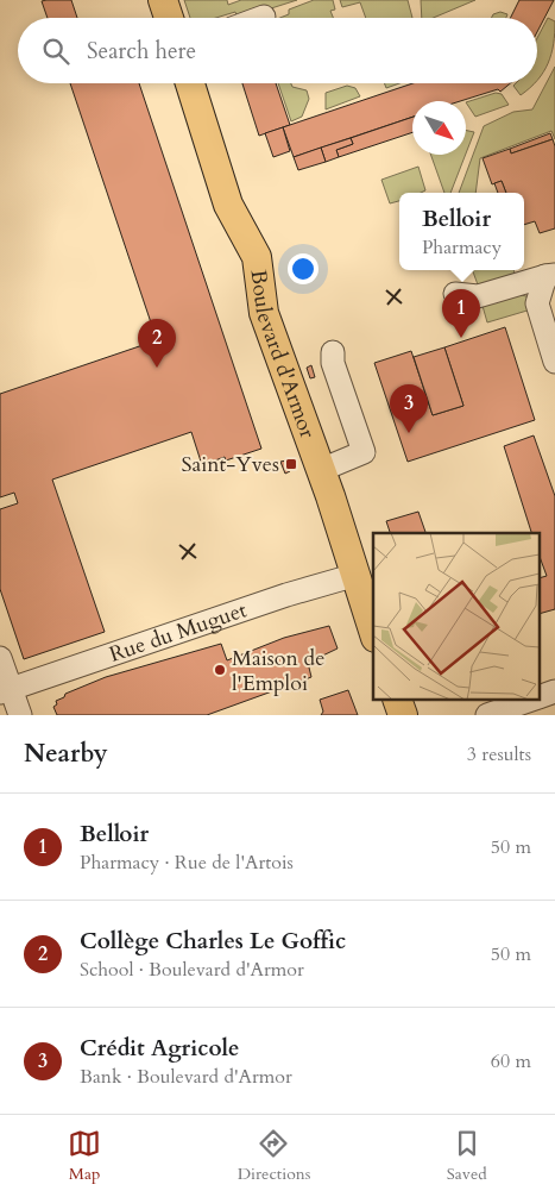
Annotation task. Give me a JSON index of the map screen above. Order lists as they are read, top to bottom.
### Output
{
  "streets": {
    "main road": ["Boulevard d'Armor"],
    "street": ["Rue du Muguet"]
  },
  "crossings": [
    ["Boulevard d'Armor", "Rue du Muguet"]
  ],
  "places": {
    "transit": ["Saint-Yves"],
    "other": ["Maison de l'Emploi"]
  },
  "north": "bottom right",
  "page": {
    "search": "Search here",
    "popup": ["Belloir", "Pharmacy"],
    "pins": ["1", "2", "3"],
    "heading": ["Nearby", "3 results"],
    "list": [
      {
        "mark": "1",
        "name": "Belloir",
        "note": "Pharmacy · Rue de l'Artois",
        "value": "50 m"
      },
      {
        "mark": "2",
        "name": "Collège Charles Le Goffic",
        "note": "School · Boulevard d'Armor",
        "value": "50 m"
      },
      {
        "mark": "3",
        "name": "Crédit Agricole",
        "note": "Bank · Boulevard d'Armor",
        "value": "60 m"
      }
    ],
    "nav": ["Map", "Directions", "Saved"]
  }
}
